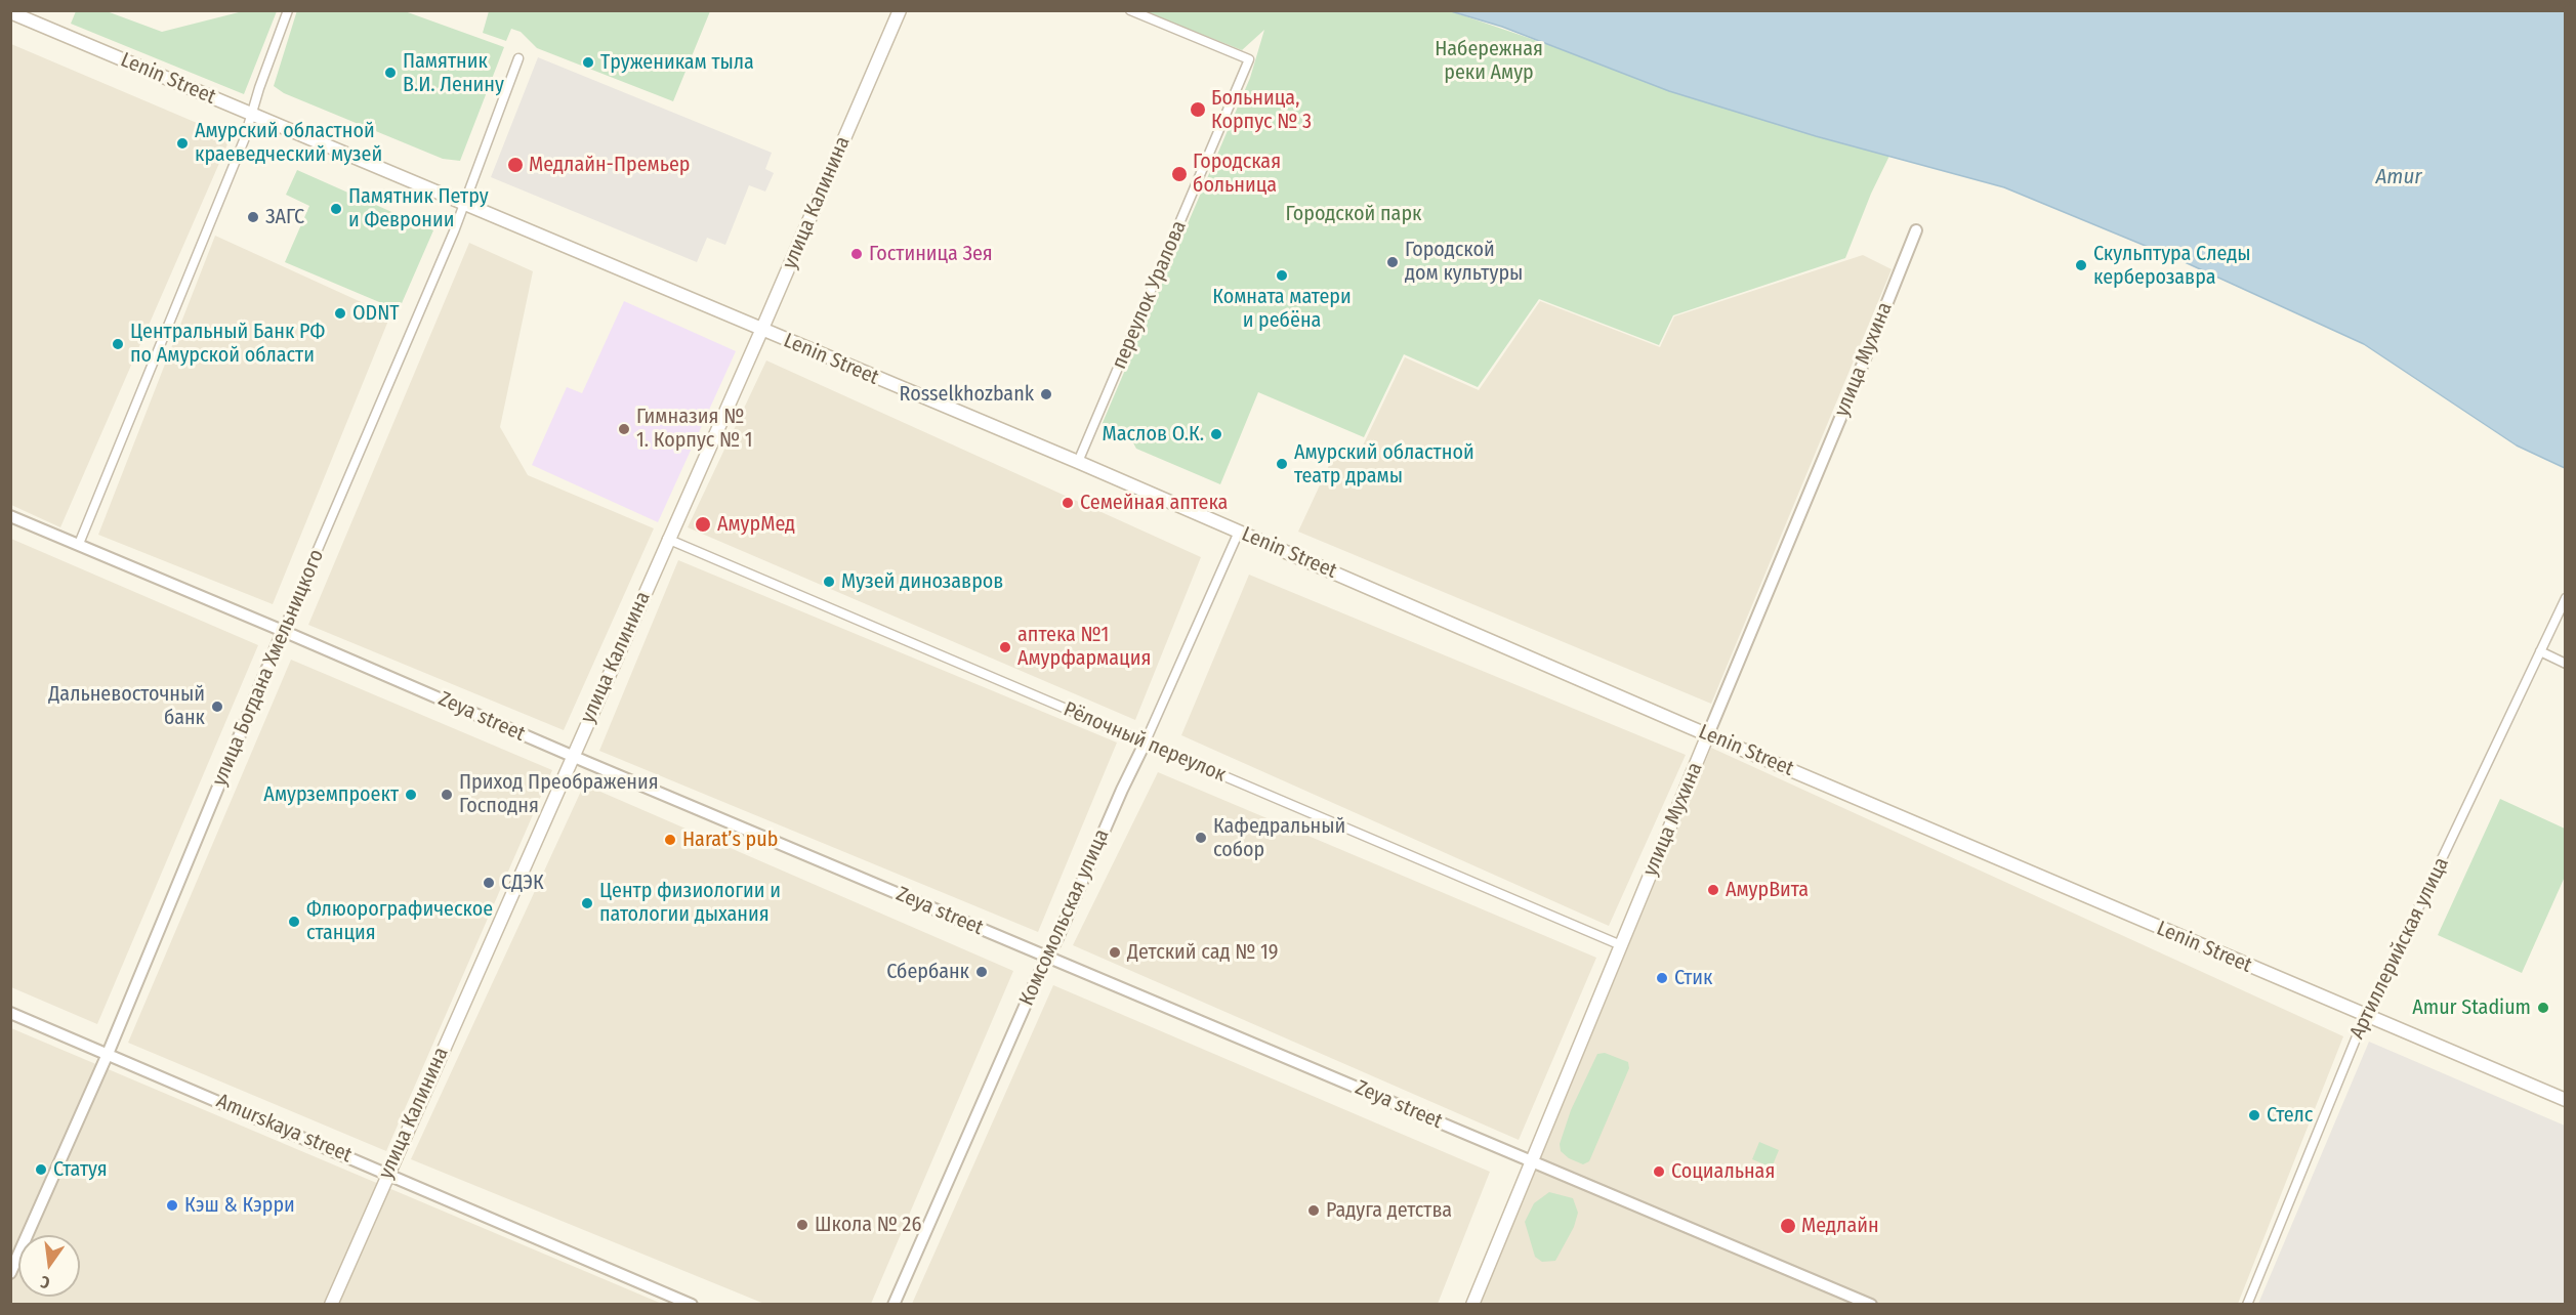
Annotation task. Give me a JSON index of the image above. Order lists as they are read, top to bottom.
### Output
{
  "streets": {
    "main road": ["Lenin Street", "улица Калинина", "улица Мухина"],
    "street": [
      "переулок Уралова",
      "улица Богдана Хмельницкого",
      "Zeya street",
      "Рёлочный переулок",
      "Комсомольская улица",
      "Артиллерийская улица",
      "Amurskaya street"
    ]
  },
  "crossings": [
    ["Lenin Street", "улица Калинина"],
    ["Lenin Street", "переулок Уралова"],
    ["Lenin Street", "улица Мухина"],
    ["Lenin Street", "улица Богдана Хмельницкого"],
    ["Lenin Street", "Комсомольская улица"],
    ["Lenin Street", "Артиллерийская улица"],
    ["улица Калинина", "Zeya street"],
    ["улица Калинина", "Рёлочный переулок"],
    ["улица Калинина", "Amurskaya street"],
    ["улица Мухина", "Zeya street"],
    ["улица Мухина", "Рёлочный переулок"],
    ["улица Богдана Хмельницкого", "Zeya street"],
    ["улица Богдана Хмельницкого", "Amurskaya street"],
    ["Zeya street", "Комсомольская улица"],
    ["Рёлочный переулок", "Комсомольская улица"]
  ],
  "water": ["Amur"],
  "parks": ["Набережная реки Амур", "Городской парк"],
  "places": [
    "Труженикам тыла",
    "Памятник В.И. Ленину",
    "Больница, Корпус № 3",
    "Амурский областной краеведческий музей",
    "Медлайн-Премьер",
    "Городская больница",
    "Памятник Петру и Февронии",
    "ЗАГС",
    "Гостиница Зея",
    "Городской дом культуры",
    "Скульптура Следы керберозавра",
    "Комната матери и ребёна",
    "ODNT",
    "Центральный Банк РФ по Амурской области",
    "Rosselkhozbank",
    "Гимназия № 1. Корпус № 1",
    "Маслов О.К.",
    "Амурский областной театр драмы",
    "Семейная аптека",
    "АмурМед",
    "Музей динозавров",
    "аптека №1 Амурфармация",
    "Дальневосточный банк",
    "Амурземпроект",
    "Приход Преображения Господня",
    "Кафедральный собор",
    "Harat’s pub",
    "СДЭК",
    "АмурВита",
    "Центр физиологии и патологии дыхания",
    "Флюорографическое станция",
    "Детский сад № 19",
    "Сбербанк",
    "Стик",
    "Amur Stadium",
    "Стелс",
    "Статуя",
    "Социальная",
    "Кэш & Кэрри",
    "Радуга детства",
    "Школа № 26",
    "Медлайн"
  ],
  "north": "bottom"
}
